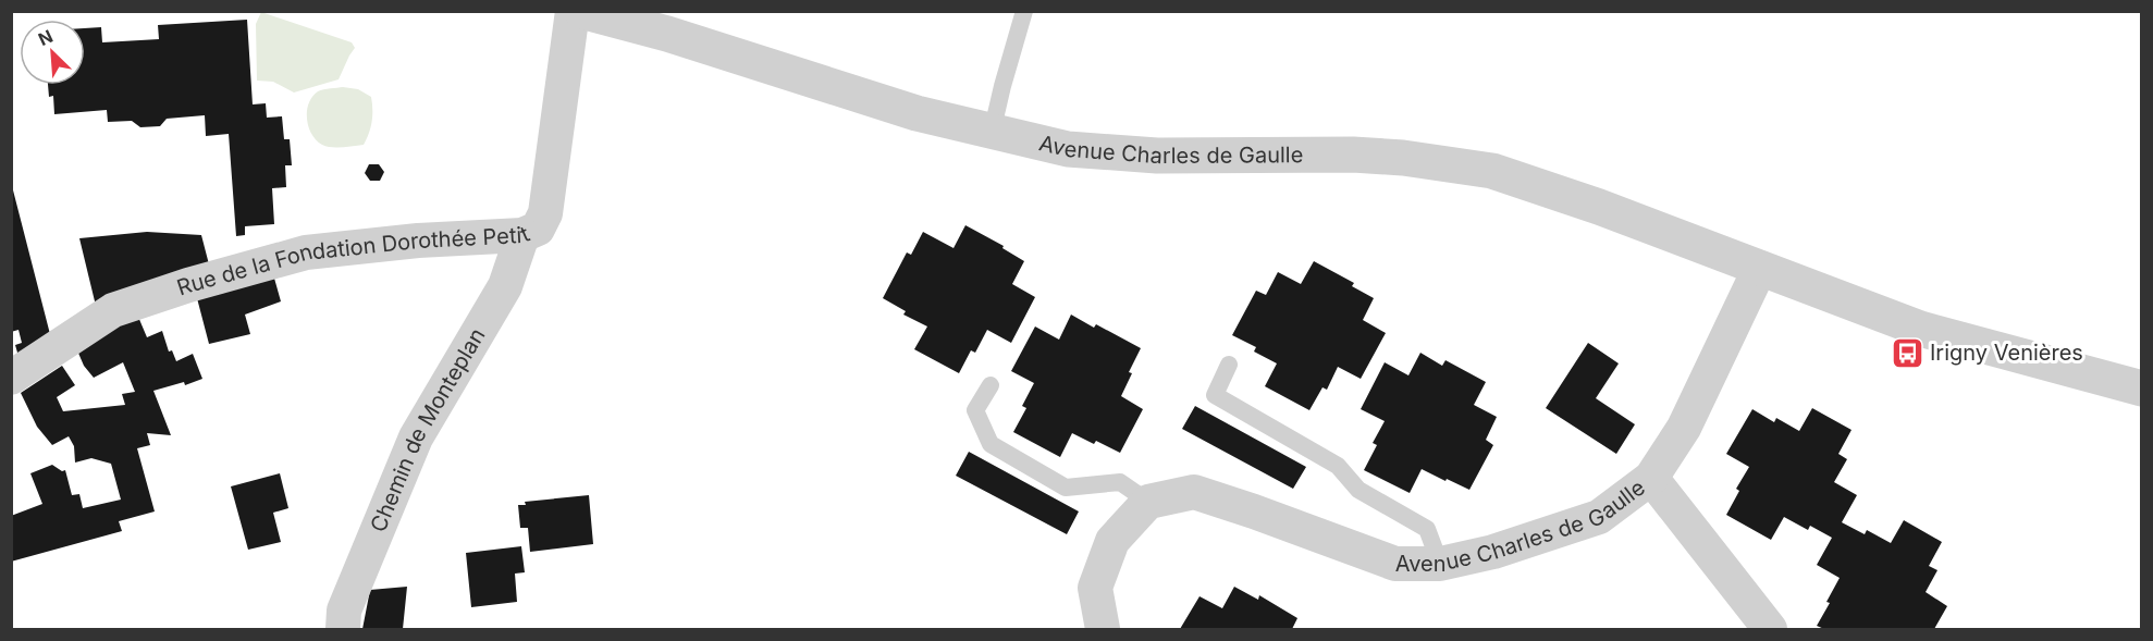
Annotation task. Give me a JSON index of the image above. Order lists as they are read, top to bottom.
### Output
{
  "streets": {
    "street": ["Avenue Charles de Gaulle", "Rue de la Fondation Dorothée Petit", "Chemin de Monteplan"]
  },
  "crossings": [
    ["Rue de la Fondation Dorothée Petit", "Chemin de Monteplan"]
  ],
  "places": {
    "bus stop": ["Irigny Venières"]
  },
  "north": "top left"
}
